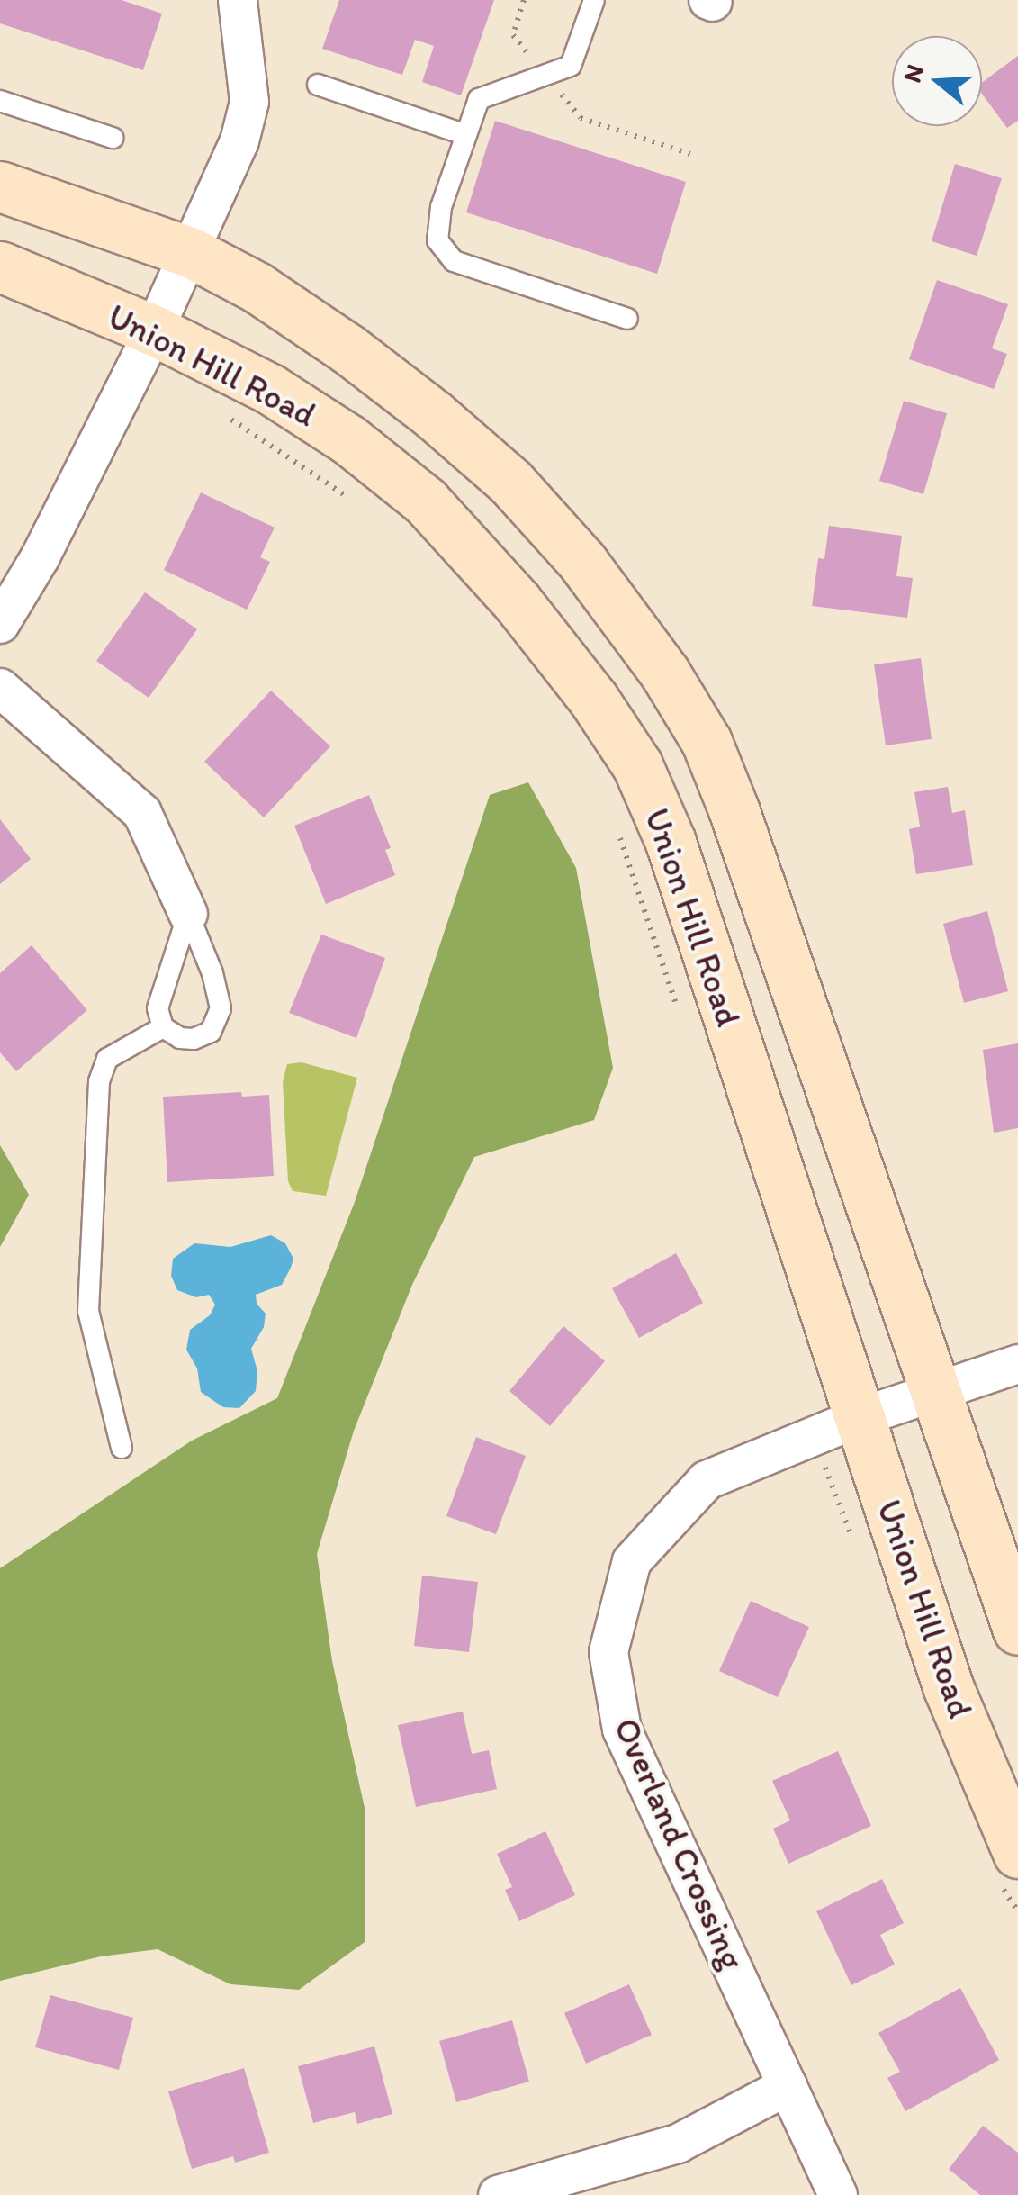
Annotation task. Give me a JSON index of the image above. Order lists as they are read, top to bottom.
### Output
{
  "streets": {
    "street": ["Union Hill Road", "Overland Crossing"]
  },
  "crossings": [
    ["Union Hill Road", "Overland Crossing"]
  ],
  "north": "left"
}
